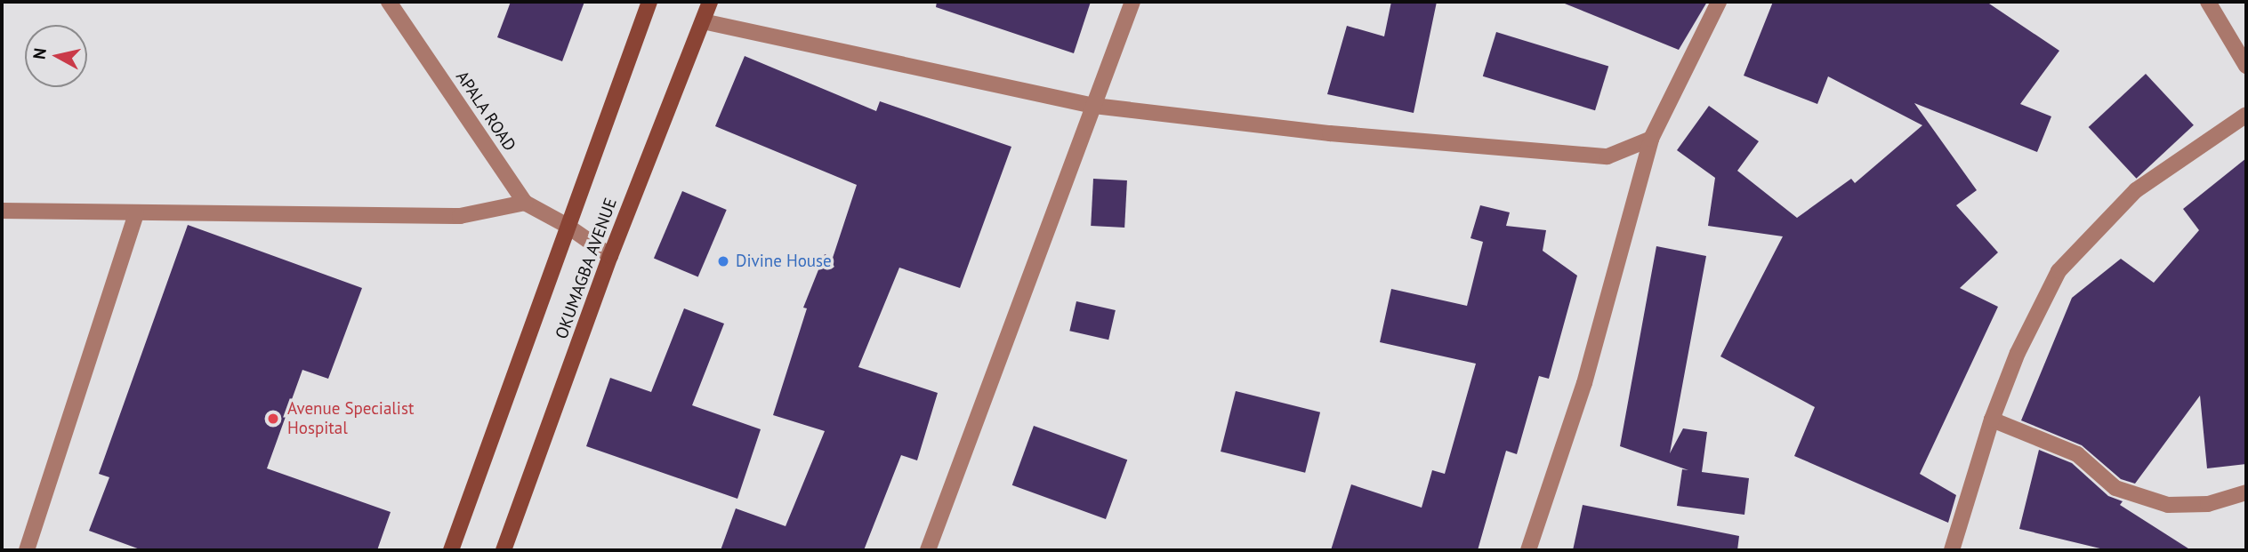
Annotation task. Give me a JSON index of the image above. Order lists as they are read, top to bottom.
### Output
{
  "streets": {
    "main road": ["OKUMAGBA AVENUE"],
    "street": ["APALA ROAD"]
  },
  "crossings": [
    ["APALA ROAD", "OKUMAGBA AVENUE"]
  ],
  "places": ["Divine House", "Avenue Specialist Hospital"],
  "north": "left"
}
